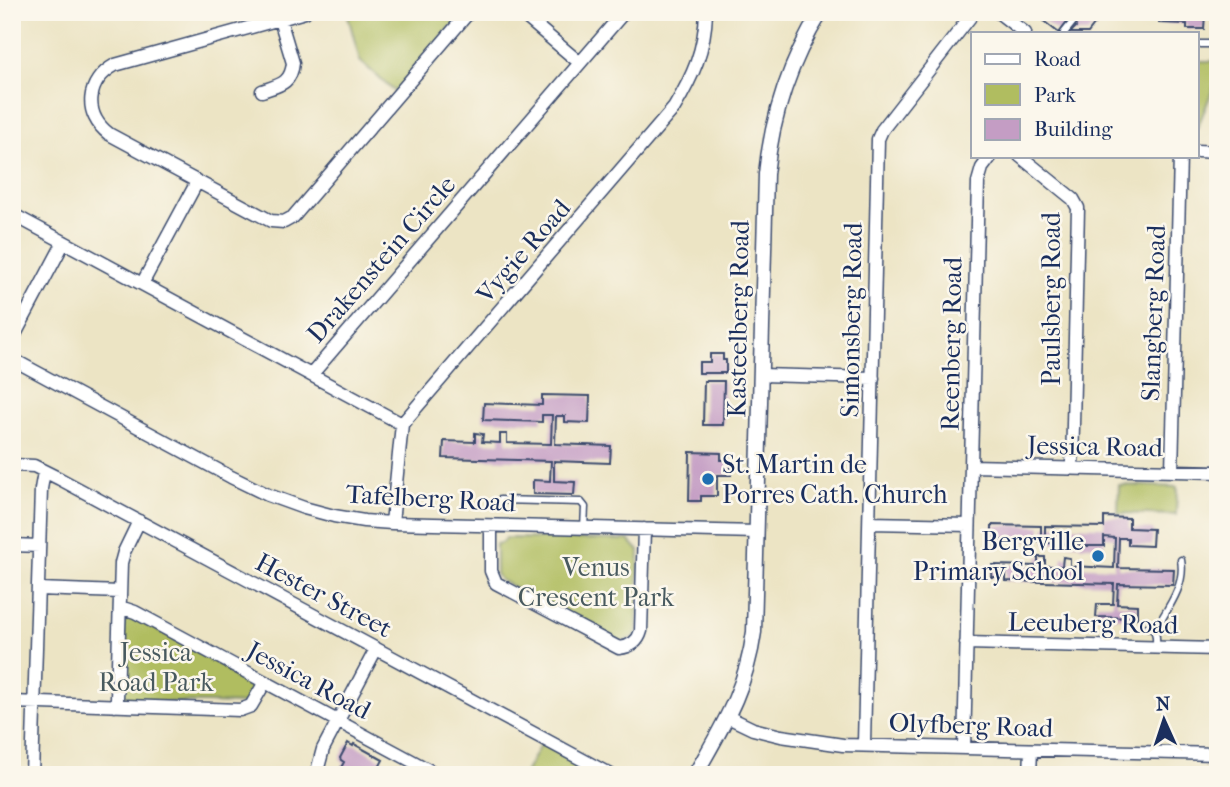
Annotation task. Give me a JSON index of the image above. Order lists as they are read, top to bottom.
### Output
{
  "streets": {
    "street": [
      "Vygie Road",
      "Drakenstein Circle",
      "Paulsberg Road",
      "Slangberg Road",
      "Kasteelberg Road",
      "Simonsberg Road",
      "Reenberg Road",
      "Jessica Road",
      "Tafelberg Road",
      "Hester Street",
      "Leeuberg Road",
      "Olyfberg Road"
    ]
  },
  "crossings": [
    ["Paulsberg Road", "Jessica Road"],
    ["Slangberg Road", "Jessica Road"],
    ["Kasteelberg Road", "Tafelberg Road"],
    ["Kasteelberg Road", "Olyfberg Road"],
    ["Simonsberg Road", "Olyfberg Road"],
    ["Reenberg Road", "Jessica Road"],
    ["Reenberg Road", "Leeuberg Road"],
    ["Reenberg Road", "Olyfberg Road"]
  ],
  "parks": ["Venus Crescent Park", "Jessica Road Park"],
  "places": ["St. Martin de Porres Cath. Church", "Bergville Primary School"],
  "legend": ["Road", "Park", "Building"],
  "north": "top"
}
